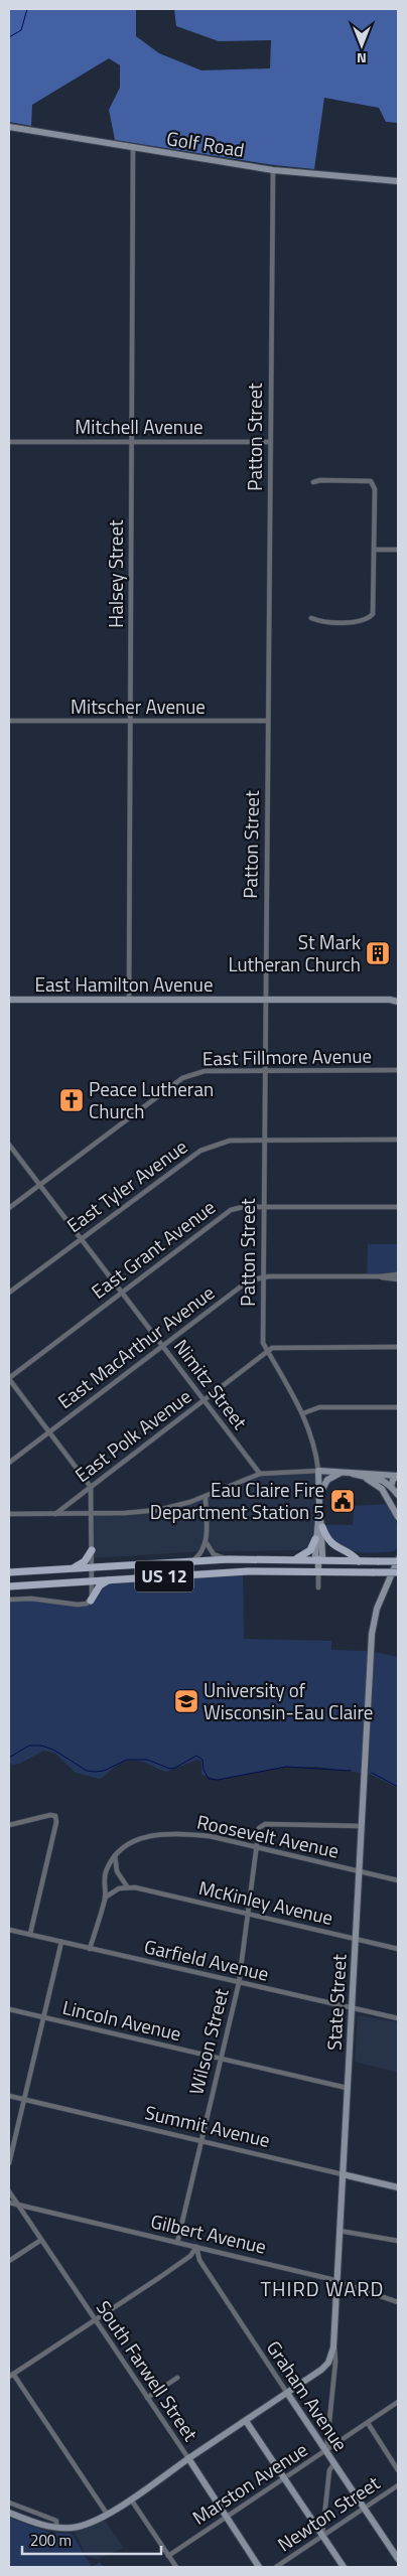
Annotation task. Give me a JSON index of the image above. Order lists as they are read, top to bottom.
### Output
{
  "streets": {
    "main road": [
      "Golf Road",
      "Patton Street",
      "East Hamilton Avenue",
      "US 12",
      "State Street",
      "Summit Avenue",
      "South Farwell Street",
      "Graham Avenue"
    ],
    "street": [
      "Mitchell Avenue",
      "Halsey Street",
      "Mitscher Avenue",
      "East Fillmore Avenue",
      "East Tyler Avenue",
      "East Grant Avenue",
      "East MacArthur Avenue",
      "Nimitz Street",
      "East Polk Avenue",
      "Roosevelt Avenue",
      "McKinley Avenue",
      "Garfield Avenue",
      "Lincoln Avenue",
      "Wilson Street",
      "Gilbert Avenue",
      "Marston Avenue",
      "Newton Street"
    ]
  },
  "crossings": [
    ["Golf Road", "Patton Street"],
    ["Golf Road", "Halsey Street"],
    ["Mitchell Avenue", "Patton Street"],
    ["Mitchell Avenue", "Halsey Street"],
    ["Patton Street", "Mitscher Avenue"],
    ["Patton Street", "East Hamilton Avenue"],
    ["Patton Street", "East Fillmore Avenue"],
    ["Patton Street", "East Tyler Avenue"],
    ["Patton Street", "East Grant Avenue"],
    ["Patton Street", "East MacArthur Avenue"],
    ["Patton Street", "East Polk Avenue"],
    ["Patton Street", "US 12"],
    ["Halsey Street", "Mitscher Avenue"],
    ["Halsey Street", "East Hamilton Avenue"],
    ["East Fillmore Avenue", "Nimitz Street"],
    ["East Tyler Avenue", "Nimitz Street"],
    ["East Grant Avenue", "Nimitz Street"],
    ["East MacArthur Avenue", "Nimitz Street"],
    ["Nimitz Street", "East Polk Avenue"],
    ["US 12", "State Street"],
    ["Roosevelt Avenue", "Garfield Avenue"],
    ["Roosevelt Avenue", "State Street"],
    ["Roosevelt Avenue", "Wilson Street"],
    ["McKinley Avenue", "State Street"],
    ["McKinley Avenue", "Wilson Street"],
    ["Garfield Avenue", "State Street"],
    ["Garfield Avenue", "Wilson Street"],
    ["State Street", "Lincoln Avenue"],
    ["State Street", "Wilson Street"],
    ["State Street", "Summit Avenue"],
    ["State Street", "Gilbert Avenue"],
    ["State Street", "Graham Avenue"],
    ["State Street", "Marston Avenue"],
    ["Lincoln Avenue", "Wilson Street"],
    ["Wilson Street", "Summit Avenue"],
    ["Wilson Street", "Gilbert Avenue"],
    ["Gilbert Avenue", "South Farwell Street"],
    ["Gilbert Avenue", "Graham Avenue"],
    ["South Farwell Street", "Marston Avenue"],
    ["Graham Avenue", "Marston Avenue"],
    ["Graham Avenue", "Newton Street"]
  ],
  "districts": ["THIRD WARD"],
  "places": {
    "building": ["St Mark Lutheran Church"],
    "church": ["Peace Lutheran Church"],
    "public building": ["Eau Claire Fire Department Station 5"],
    "school or university": ["University of Wisconsin-Eau Claire"]
  },
  "scale_bar": "200 m",
  "north": "bottom"
}
